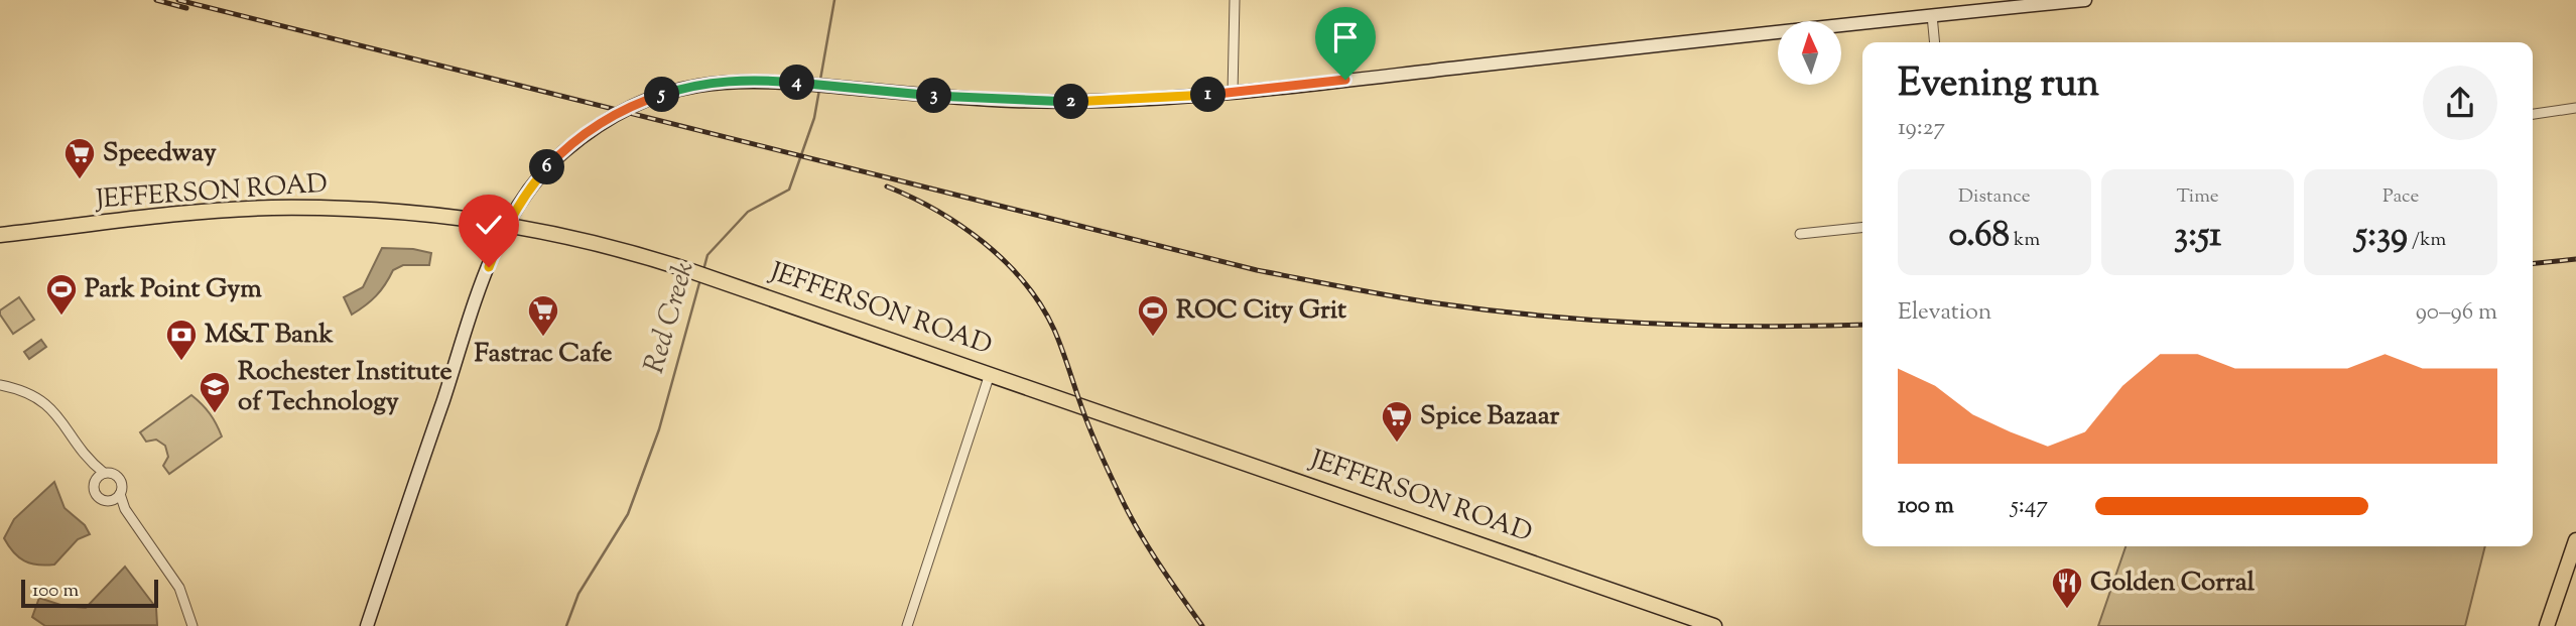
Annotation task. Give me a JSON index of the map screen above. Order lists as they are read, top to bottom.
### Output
{
  "streets": {
    "main road": ["JEFFERSON ROAD"]
  },
  "water": ["Red Creek"],
  "places": {
    "supermarket": ["Speedway", "Fastrac Cafe", "Spice Bazaar"],
    "sports": ["Park Point Gym", "ROC City Grit"],
    "bank": ["M&T Bank"],
    "school or university": ["Rochester Institute of Technology"],
    "restaurant": ["Golden Corral"]
  },
  "scale_bar": "100 m",
  "north": "top",
  "page": {
    "heading": ["Evening run", "19:27"],
    "pins": [
      "4",
      "1",
      "5",
      "3",
      "2",
      "6"
    ],
    "stats": [
      ["Distance", "0.68 km"],
      ["Time", "3:51"],
      ["Pace", "5:39 /km"]
    ],
    "chart": ["Elevation", "90–96 m"],
    "list": [
      {
        "name": "100 m",
        "note": "5:47"
      }
    ],
    "scale": "100 m"
  }
}
